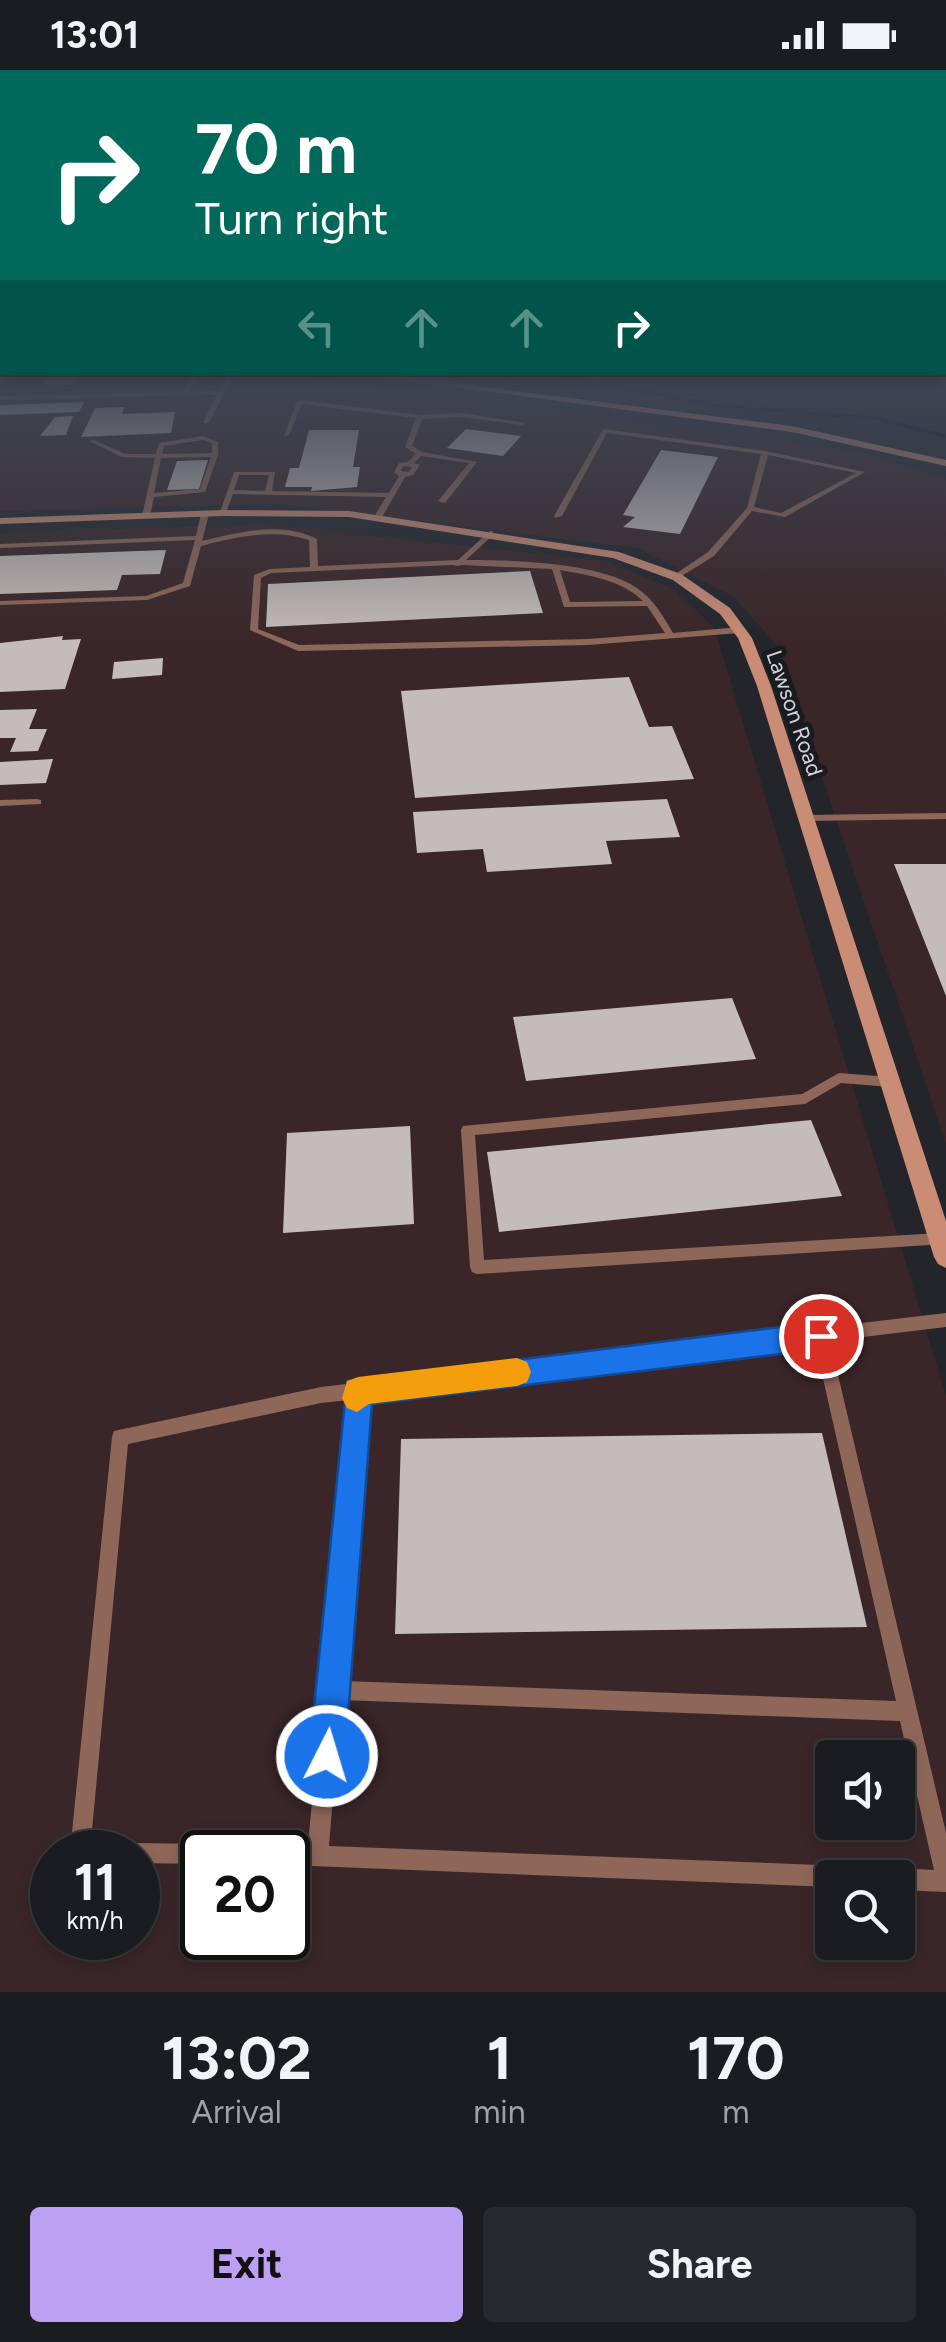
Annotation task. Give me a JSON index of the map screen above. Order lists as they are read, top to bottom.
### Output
{
  "streets": {
    "street": ["Lawson Road"]
  },
  "page": {
    "status": "13:01",
    "turn": ["70 m", "Turn right"],
    "speed": "11 km/h",
    "limit": "20",
    "eta": [
      "13:02",
      "Arrival",
      "1",
      "min",
      "170",
      "m"
    ],
    "buttons": ["Exit", "Share"]
  }
}
